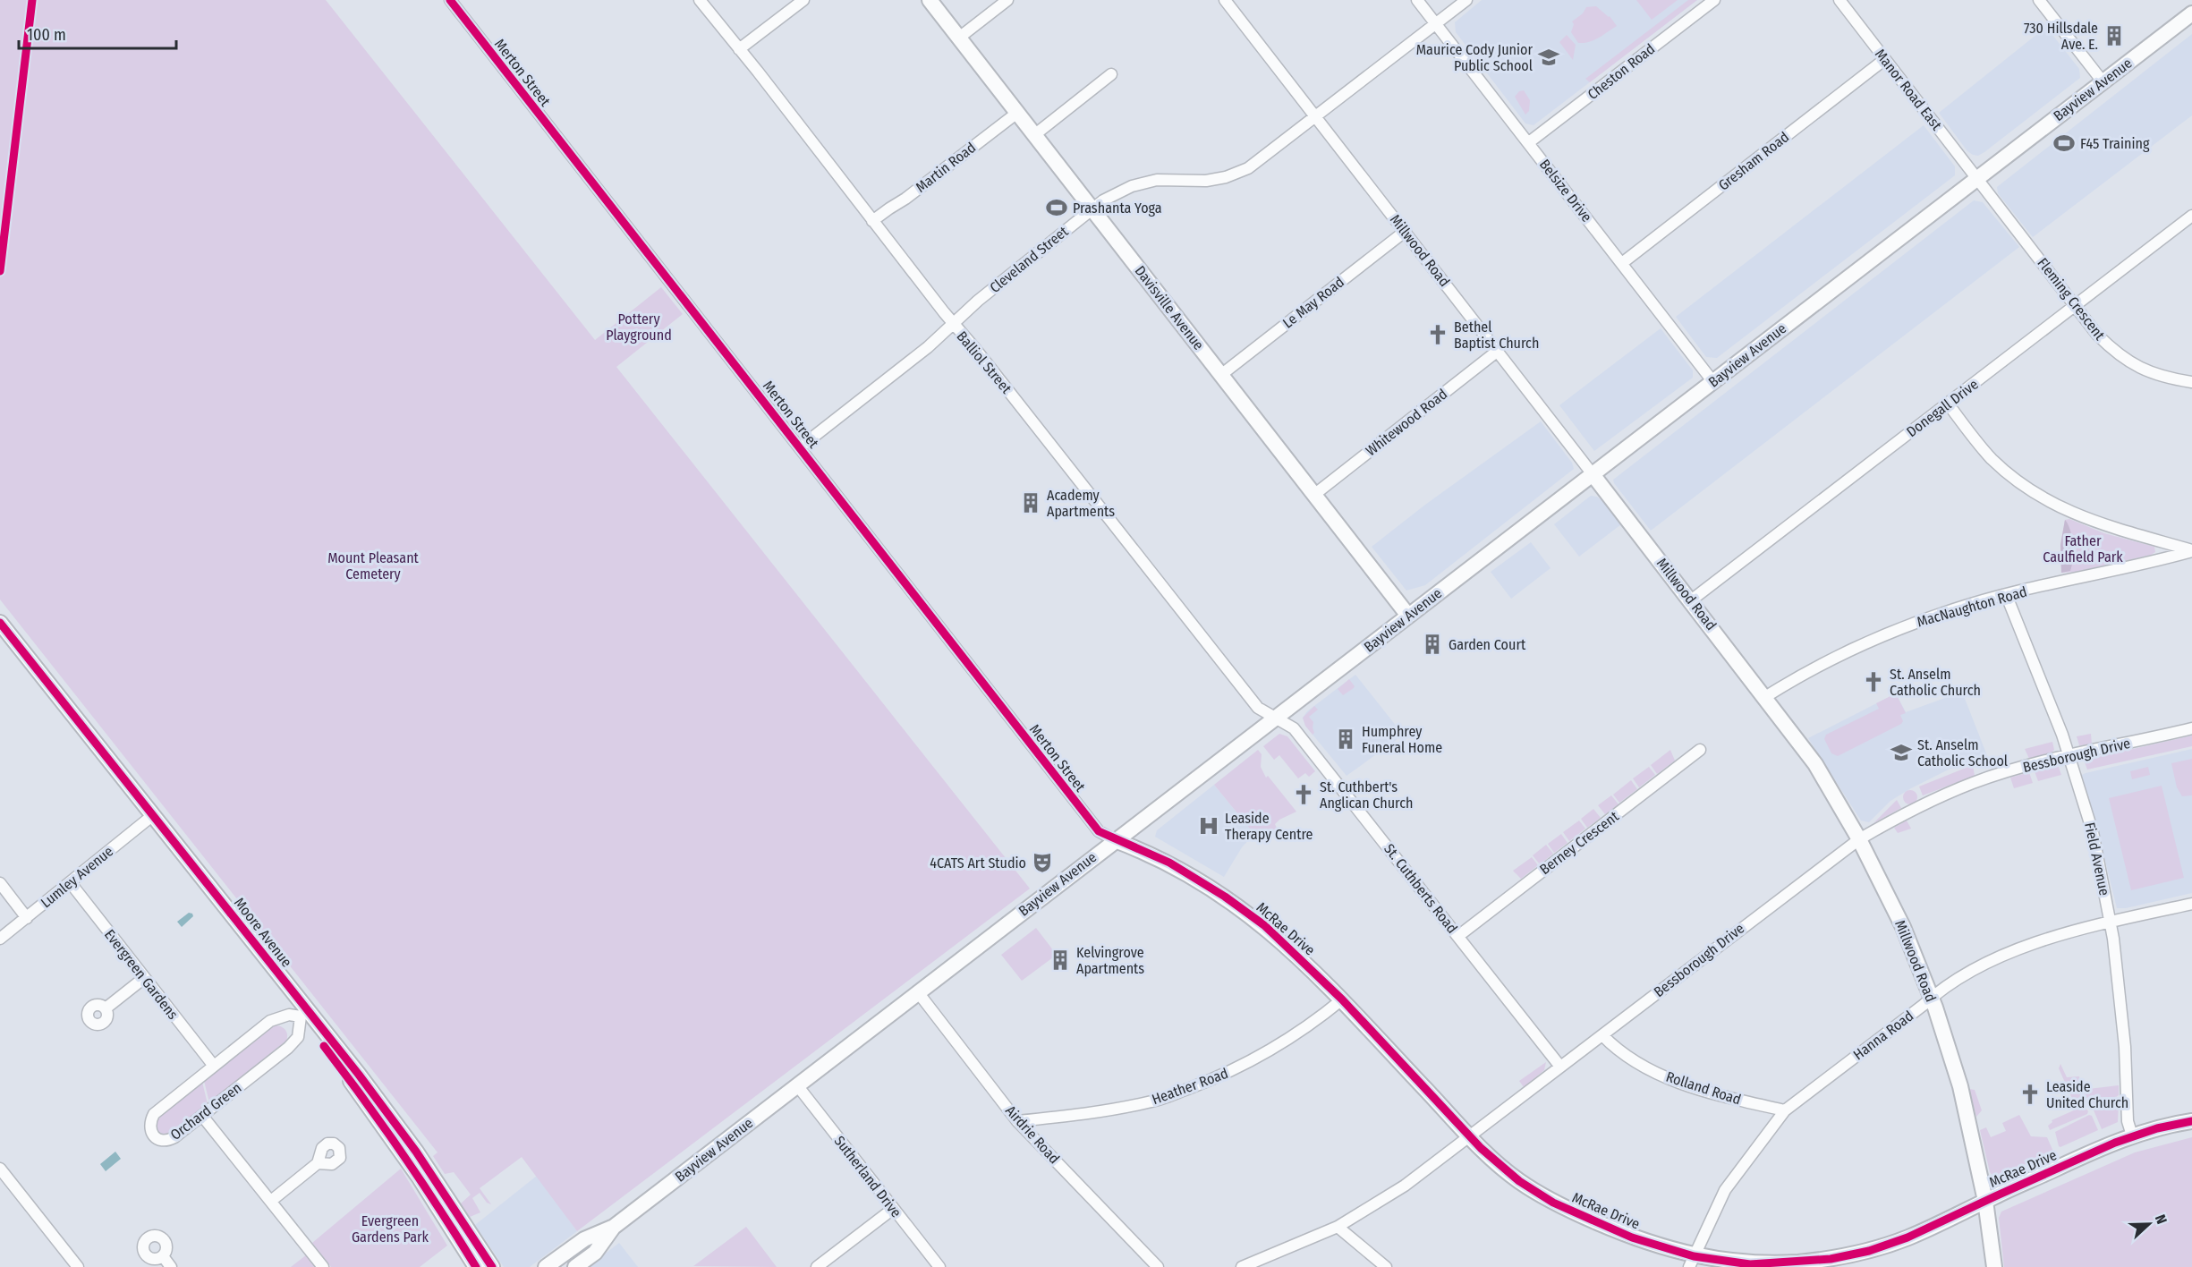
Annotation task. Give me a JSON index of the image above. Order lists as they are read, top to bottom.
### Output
{
  "streets": {
    "street": [
      "Cheston Road",
      "Merton Street",
      "Manor Road East",
      "Bayview Avenue",
      "Gresham Road",
      "Martin Road",
      "Belsize Drive",
      "Millwood Road",
      "Cleveland Street",
      "Fleming Crescent",
      "Le May Road",
      "Davisville Avenue",
      "Balliol Street",
      "Donegall Drive",
      "Whitewood Road",
      "MacNaughton Road",
      "Bessborough Drive",
      "Berney Crescent",
      "Field Avenue",
      "Lumley Avenue",
      "St. Cuthberts Road",
      "McRae Drive",
      "Moore Avenue",
      "Evergreen Gardens",
      "Hanna Road",
      "Heather Road",
      "Rolland Road",
      "Orchard Green",
      "Airdrie Road",
      "Sutherland Drive"
    ]
  },
  "crossings": [
    ["Cheston Road", "Belsize Drive"],
    ["Merton Street", "Bayview Avenue"],
    ["Merton Street", "Cleveland Street"],
    ["Merton Street", "McRae Drive"],
    ["Manor Road East", "Bayview Avenue"],
    ["Manor Road East", "Gresham Road"],
    ["Manor Road East", "Fleming Crescent"],
    ["Bayview Avenue", "Belsize Drive"],
    ["Bayview Avenue", "Millwood Road"],
    ["Bayview Avenue", "Fleming Crescent"],
    ["Bayview Avenue", "Davisville Avenue"],
    ["Bayview Avenue", "Balliol Street"],
    ["Bayview Avenue", "St. Cuthberts Road"],
    ["Bayview Avenue", "McRae Drive"],
    ["Bayview Avenue", "Airdrie Road"],
    ["Bayview Avenue", "Sutherland Drive"],
    ["Gresham Road", "Belsize Drive"],
    ["Martin Road", "Davisville Avenue"],
    ["Martin Road", "Balliol Street"],
    ["Belsize Drive", "Cleveland Street"],
    ["Millwood Road", "Cleveland Street"],
    ["Millwood Road", "Le May Road"],
    ["Millwood Road", "Donegall Drive"],
    ["Millwood Road", "Whitewood Road"],
    ["Millwood Road", "MacNaughton Road"],
    ["Millwood Road", "Bessborough Drive"],
    ["Millwood Road", "McRae Drive"],
    ["Millwood Road", "Hanna Road"],
    ["Cleveland Street", "Davisville Avenue"],
    ["Cleveland Street", "Balliol Street"],
    ["Fleming Crescent", "Donegall Drive"],
    ["Le May Road", "Davisville Avenue"],
    ["Davisville Avenue", "Whitewood Road"],
    ["Balliol Street", "St. Cuthberts Road"],
    ["MacNaughton Road", "Field Avenue"],
    ["Bessborough Drive", "Field Avenue"],
    ["Bessborough Drive", "St. Cuthberts Road"],
    ["Bessborough Drive", "McRae Drive"],
    ["Bessborough Drive", "Rolland Road"],
    ["Berney Crescent", "St. Cuthberts Road"],
    ["Field Avenue", "McRae Drive"],
    ["Field Avenue", "Hanna Road"],
    ["Lumley Avenue", "Moore Avenue"],
    ["Lumley Avenue", "Evergreen Gardens"],
    ["McRae Drive", "Hanna Road"],
    ["McRae Drive", "Heather Road"],
    ["Moore Avenue", "Orchard Green"],
    ["Evergreen Gardens", "Orchard Green"],
    ["Hanna Road", "Rolland Road"],
    ["Heather Road", "Airdrie Road"]
  ],
  "parks": [
    "Pottery Playground",
    "Father Caulfield Park",
    "Mount Pleasant Cemetery",
    "Evergreen Gardens Park"
  ],
  "places": {
    "building": [
      "730 Hillsdale Ave. E.",
      "Academy Apartments",
      "Garden Court",
      "Humphrey Funeral Home",
      "Kelvingrove Apartments"
    ],
    "school or university": ["Maurice Cody Junior Public School", "St. Anselm Catholic School"],
    "sports": ["F45 Training", "Prashanta Yoga"],
    "church": [
      "Bethel Baptist Church",
      "St. Anselm Catholic Church",
      "St. Cuthbert's Anglican Church",
      "Leaside United Church"
    ],
    "hospital": ["Leaside Therapy Centre"],
    "theatre": ["4CATS Art Studio"]
  },
  "scale_bar": "100 m",
  "north": "right"
}
